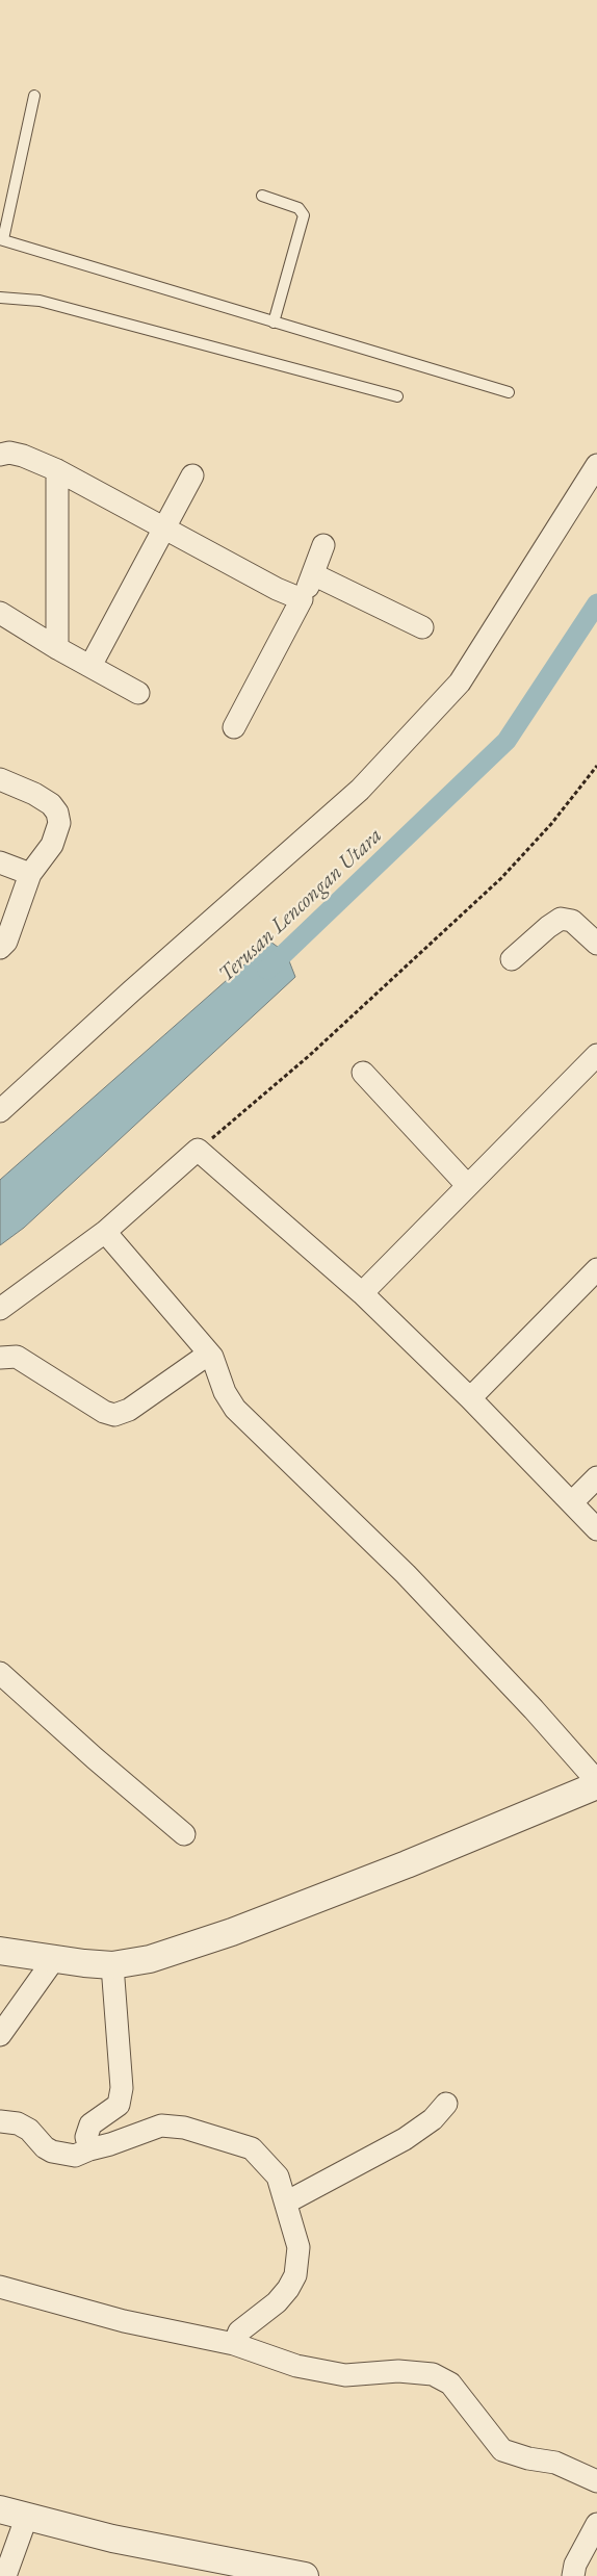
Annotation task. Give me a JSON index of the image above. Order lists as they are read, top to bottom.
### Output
{
  "water": ["Terusan Lencongan Utara"]
}
